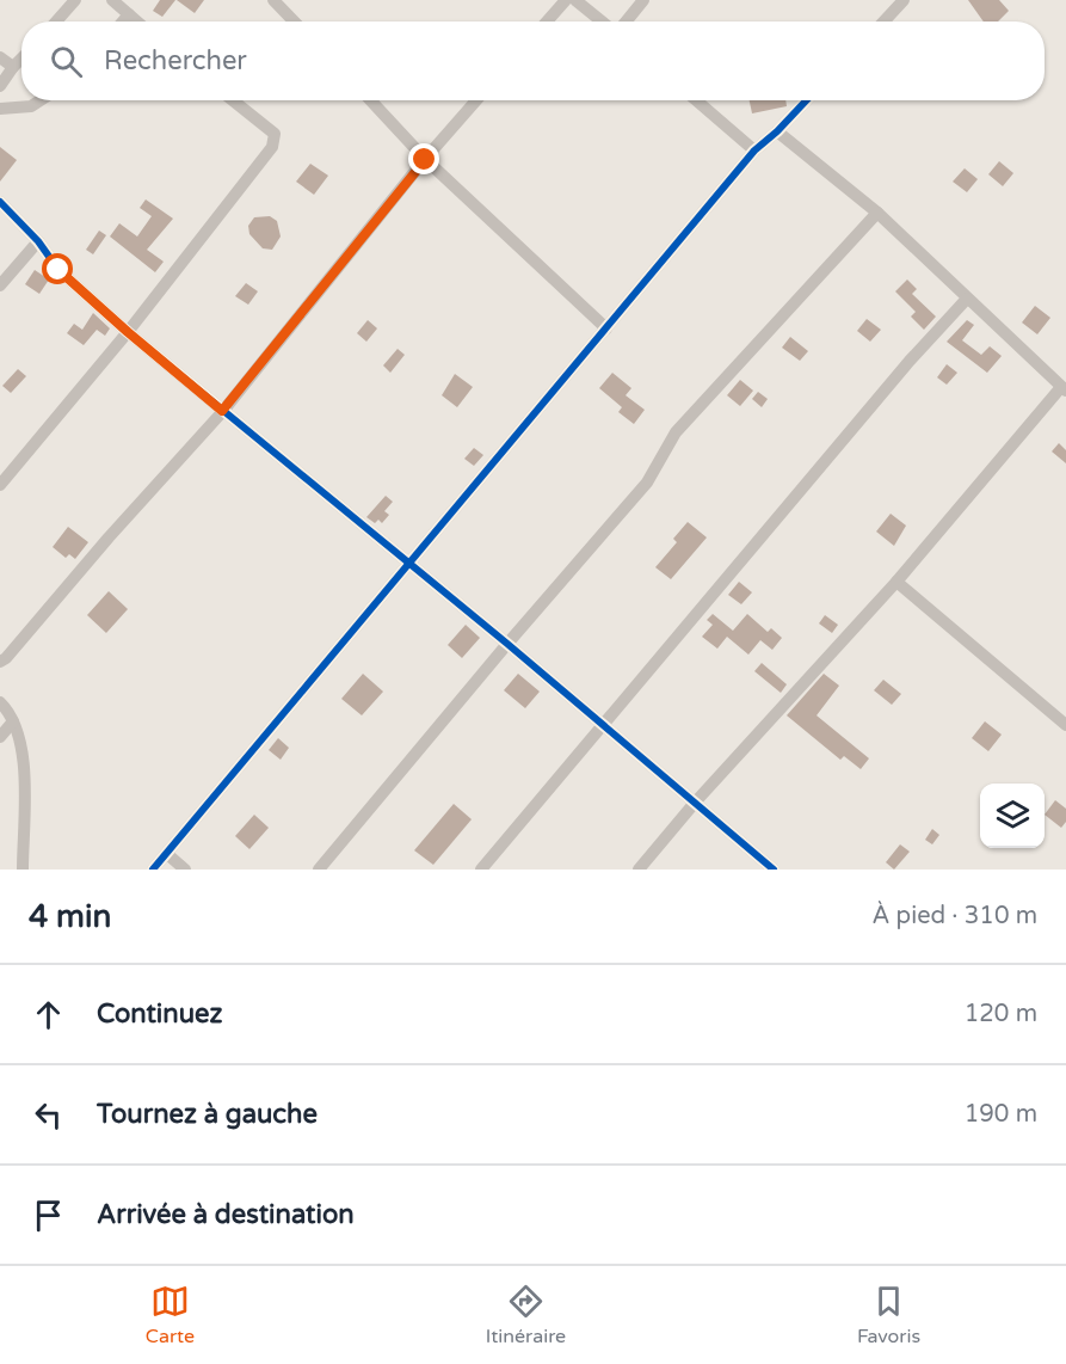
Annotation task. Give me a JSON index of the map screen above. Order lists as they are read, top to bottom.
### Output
{
  "page": {
    "search": "Rechercher",
    "heading": ["4 min", "À pied · 310 m"],
    "list": [
      ["Continuez", "120 m"],
      ["Tournez à gauche", "190 m"],
      "Arrivée à destination"
    ],
    "nav": ["Carte", "Itinéraire", "Favoris"]
  }
}
